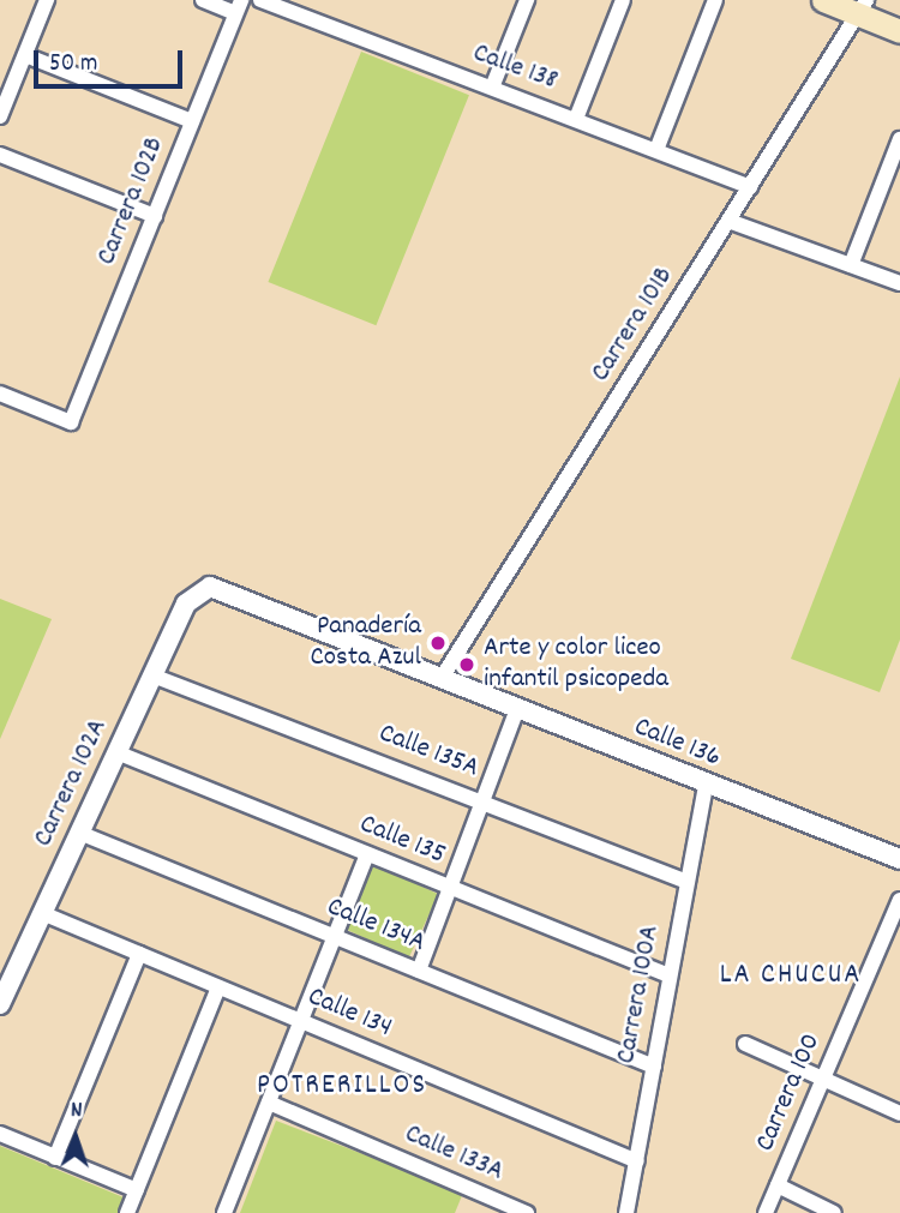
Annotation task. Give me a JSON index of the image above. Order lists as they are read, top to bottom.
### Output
{
  "streets": {
    "street": [
      "Calle 138",
      "Carrera 102B",
      "Carrera 101B",
      "Calle 136",
      "Calle 135A",
      "Carrera 102A",
      "Calle 135",
      "Calle 134A",
      "Carrera 100A",
      "Calle 134",
      "Carrera 100",
      "Calle 133A"
    ]
  },
  "crossings": [
    ["Calle 138", "Carrera 101B"],
    ["Carrera 101B", "Calle 136"],
    ["Calle 136", "Carrera 102A"],
    ["Calle 136", "Carrera 100A"],
    ["Calle 135A", "Carrera 102A"],
    ["Calle 135A", "Carrera 100A"],
    ["Carrera 102A", "Calle 135"],
    ["Carrera 102A", "Calle 134A"],
    ["Carrera 102A", "Calle 134"],
    ["Calle 135", "Carrera 100A"],
    ["Calle 134A", "Carrera 100A"],
    ["Carrera 100A", "Calle 134"]
  ],
  "districts": ["LA CHUCUA", "POTRERILLOS"],
  "places": ["Panadería Costa Azul", "Arte y color liceo infantil psicopeda"],
  "scale_bar": "50 m",
  "north": "top"
}
